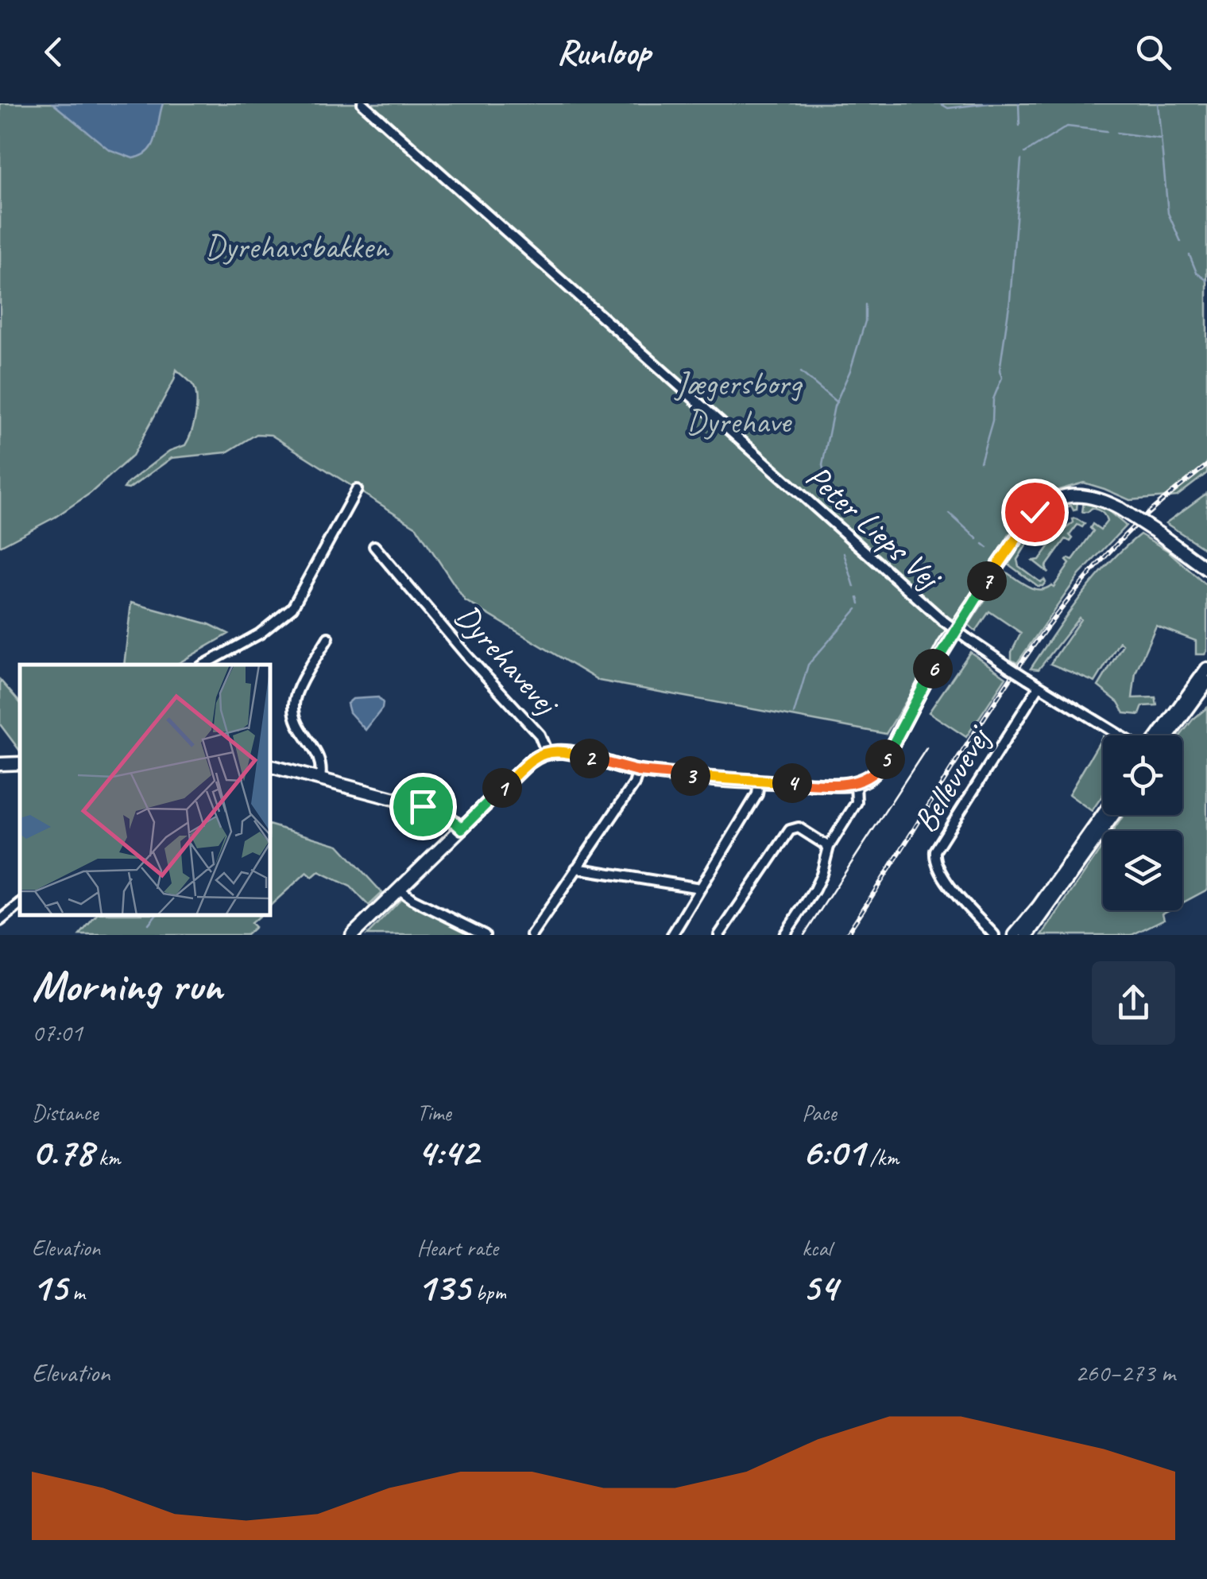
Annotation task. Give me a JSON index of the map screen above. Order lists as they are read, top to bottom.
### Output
{
  "streets": {
    "street": ["Peter Lieps Vej", "Dyrehavevej", "Bellevuevej"]
  },
  "crossings": [
    ["Peter Lieps Vej", "Bellevuevej"]
  ],
  "parks": ["Dyrehavsbakken", "Jægersborg Dyrehave"],
  "page": {
    "header": "Runloop",
    "pins": [
      "7",
      "6",
      "2",
      "5",
      "3",
      "4",
      "1"
    ],
    "heading": ["Morning run", "07:01"],
    "stats": [
      ["Distance", "0.78 km"],
      ["Time", "4:42"],
      ["Pace", "6:01 /km"],
      ["Elevation", "15 m"],
      ["Heart rate", "135 bpm"],
      ["kcal", "54"]
    ],
    "chart": ["Elevation", "260–273 m"]
  }
}
